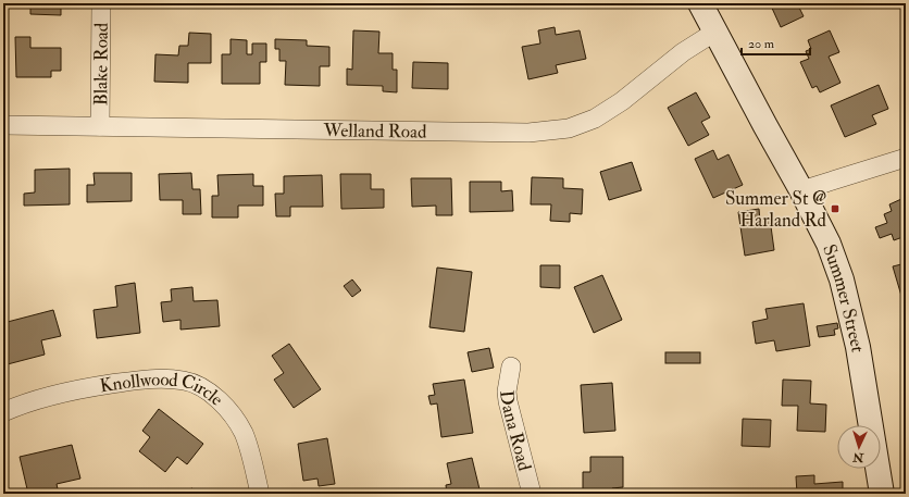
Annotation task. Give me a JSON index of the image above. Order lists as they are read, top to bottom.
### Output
{
  "streets": {
    "street": [
      "Blake Road",
      "Welland Road",
      "Summer Street",
      "Knollwood Circle",
      "Dana Road"
    ]
  },
  "crossings": [
    ["Blake Road", "Welland Road"],
    ["Welland Road", "Summer Street"]
  ],
  "places": {
    "transit": ["Summer St @ Harland Rd"]
  },
  "scale_bar": "20 m",
  "north": "bottom"
}
